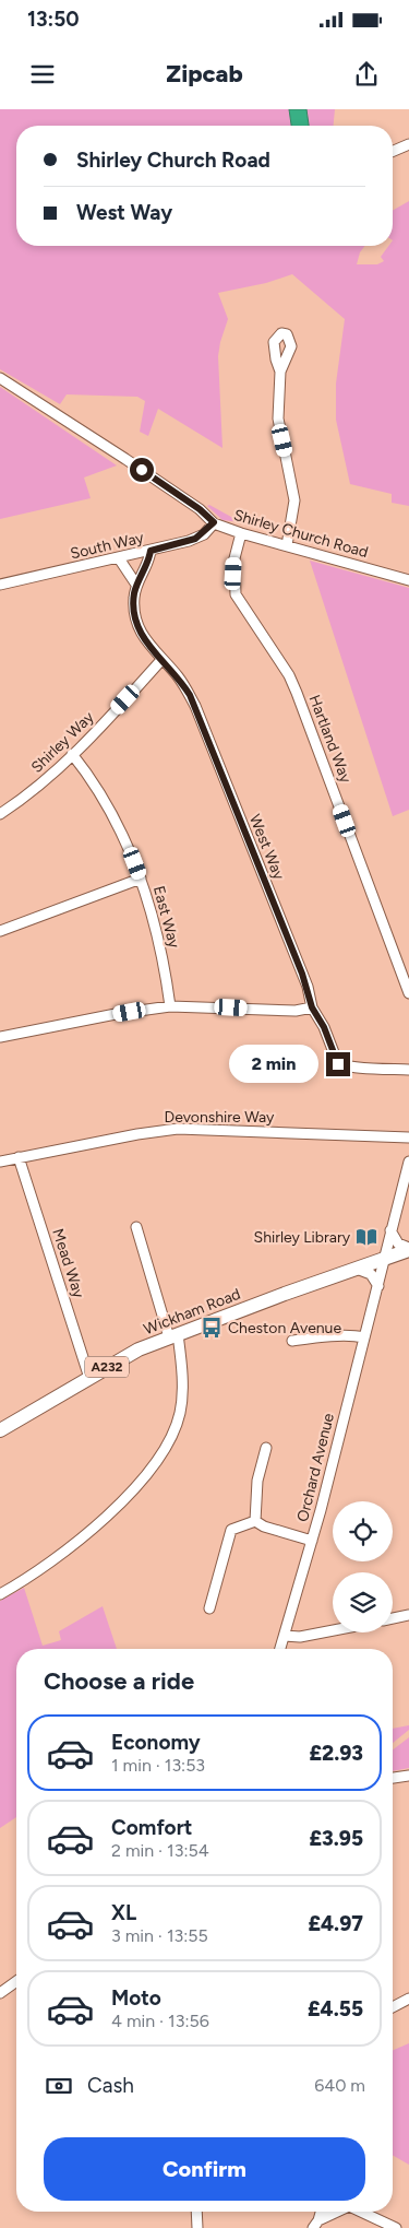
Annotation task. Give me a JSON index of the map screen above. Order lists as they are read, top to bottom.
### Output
{
  "streets": {
    "highway": ["Wickham Road", "A232"],
    "street": [
      "Shirley Church Road",
      "South Way",
      "Hartland Way",
      "Shirley Way",
      "West Way",
      "East Way",
      "Devonshire Way",
      "Mead Way",
      "Orchard Avenue"
    ]
  },
  "crossings": [
    ["Shirley Church Road", "South Way"],
    ["Shirley Church Road", "Hartland Way"],
    ["South Way", "West Way"],
    ["Shirley Way", "West Way"],
    ["Shirley Way", "East Way"],
    ["Devonshire Way", "Mead Way"],
    ["Mead Way", "Wickham Road"],
    ["Wickham Road", "Orchard Avenue"]
  ],
  "places": {
    "library": ["Shirley Library"],
    "bus stop": ["Cheston Avenue"]
  },
  "page": {
    "status": "13:50",
    "header": "Zipcab",
    "banner": ["Shirley Church Road", "West Way"],
    "bubble": "2 min",
    "heading": "Choose a ride",
    "list": [
      {
        "name": "Economy",
        "note": "1 min · 13:53",
        "value": "£2.93"
      },
      {
        "name": "Comfort",
        "note": "2 min · 13:54",
        "value": "£3.95"
      },
      {
        "name": "XL",
        "note": "3 min · 13:55",
        "value": "£4.97"
      },
      {
        "name": "Moto",
        "note": "4 min · 13:56",
        "value": "£4.55"
      }
    ],
    "pay": ["Cash", "640 m"],
    "buttons": "Confirm"
  }
}
